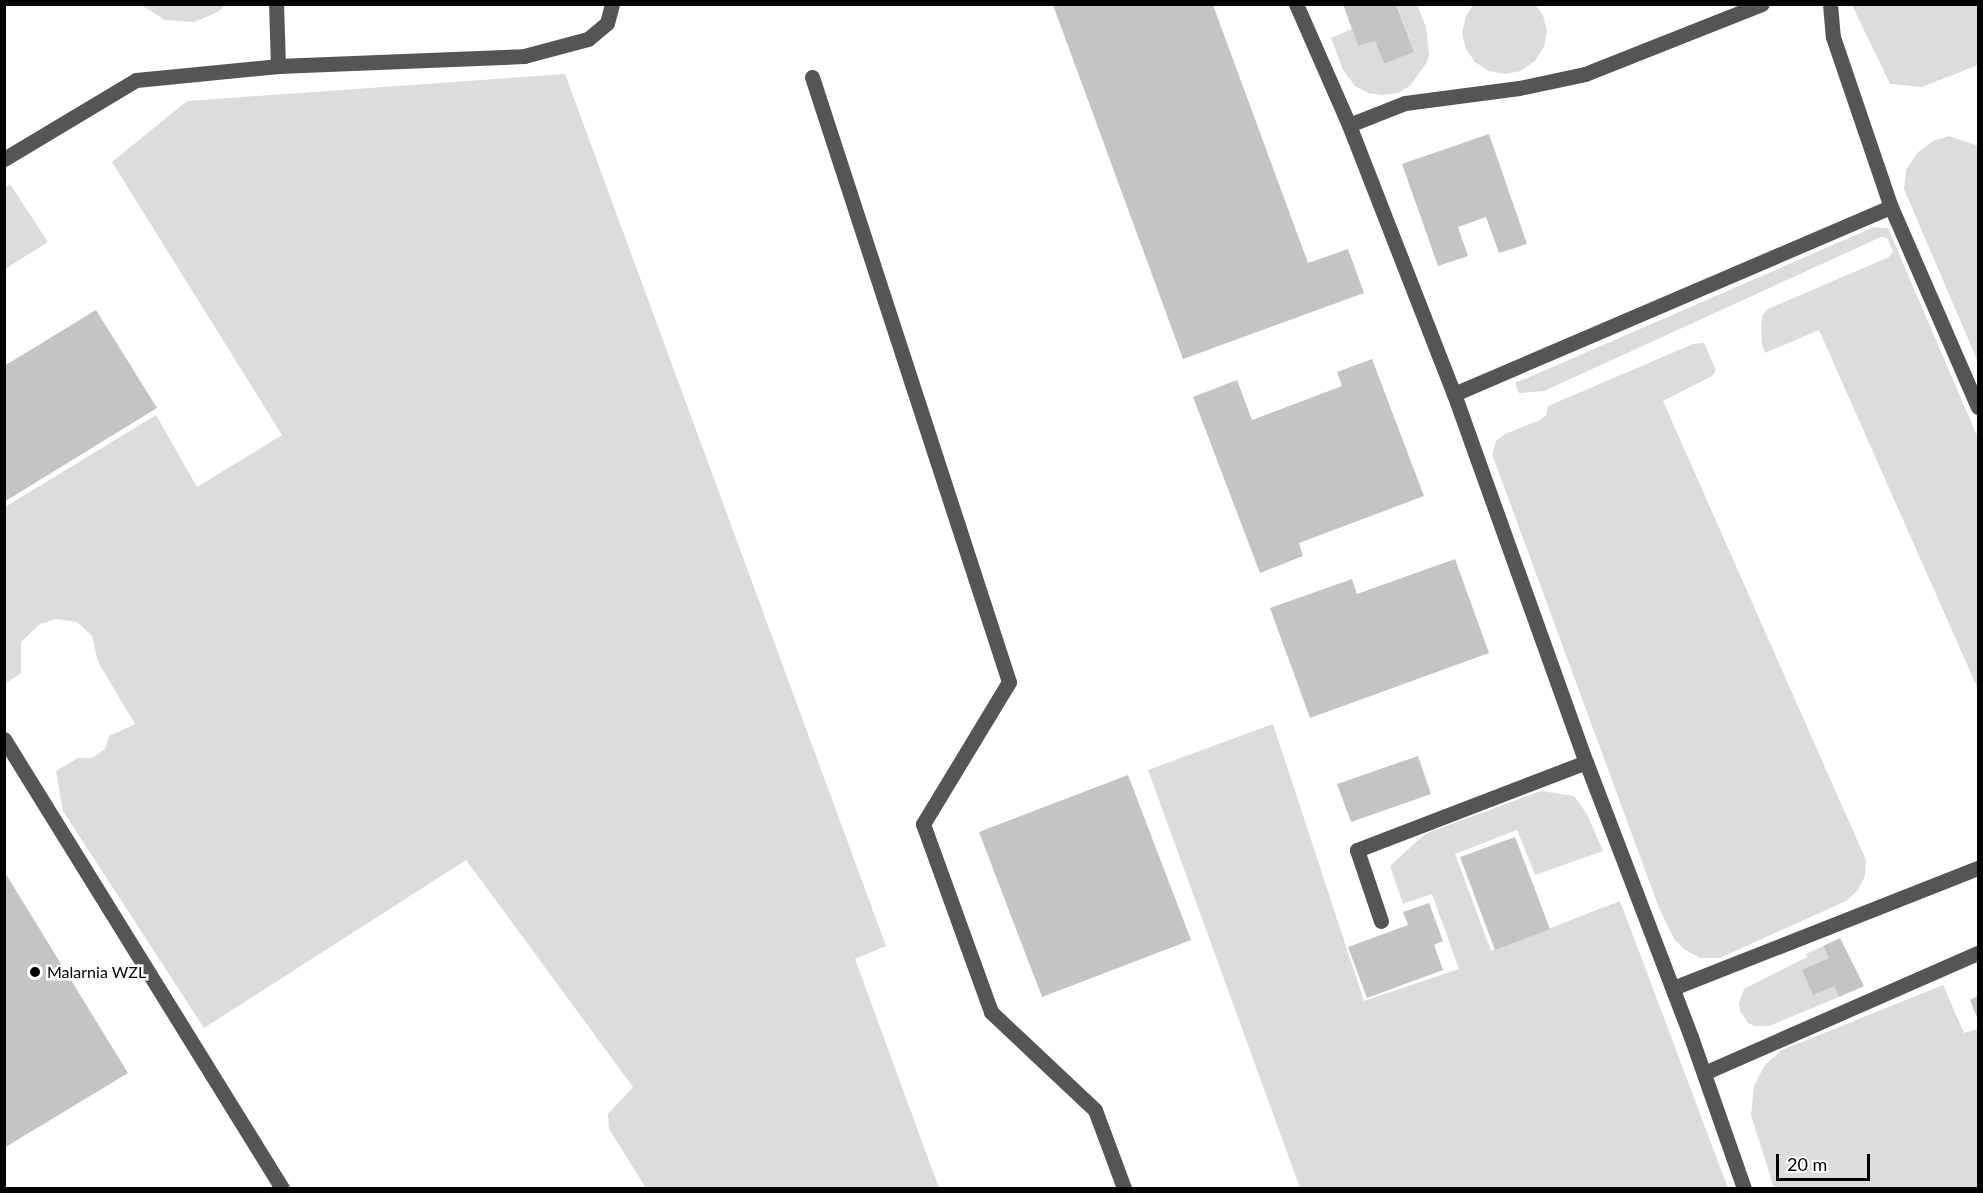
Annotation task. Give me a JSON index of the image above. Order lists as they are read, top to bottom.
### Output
{
  "places": ["Malarnia WZL"],
  "scale_bar": "20 m"
}
